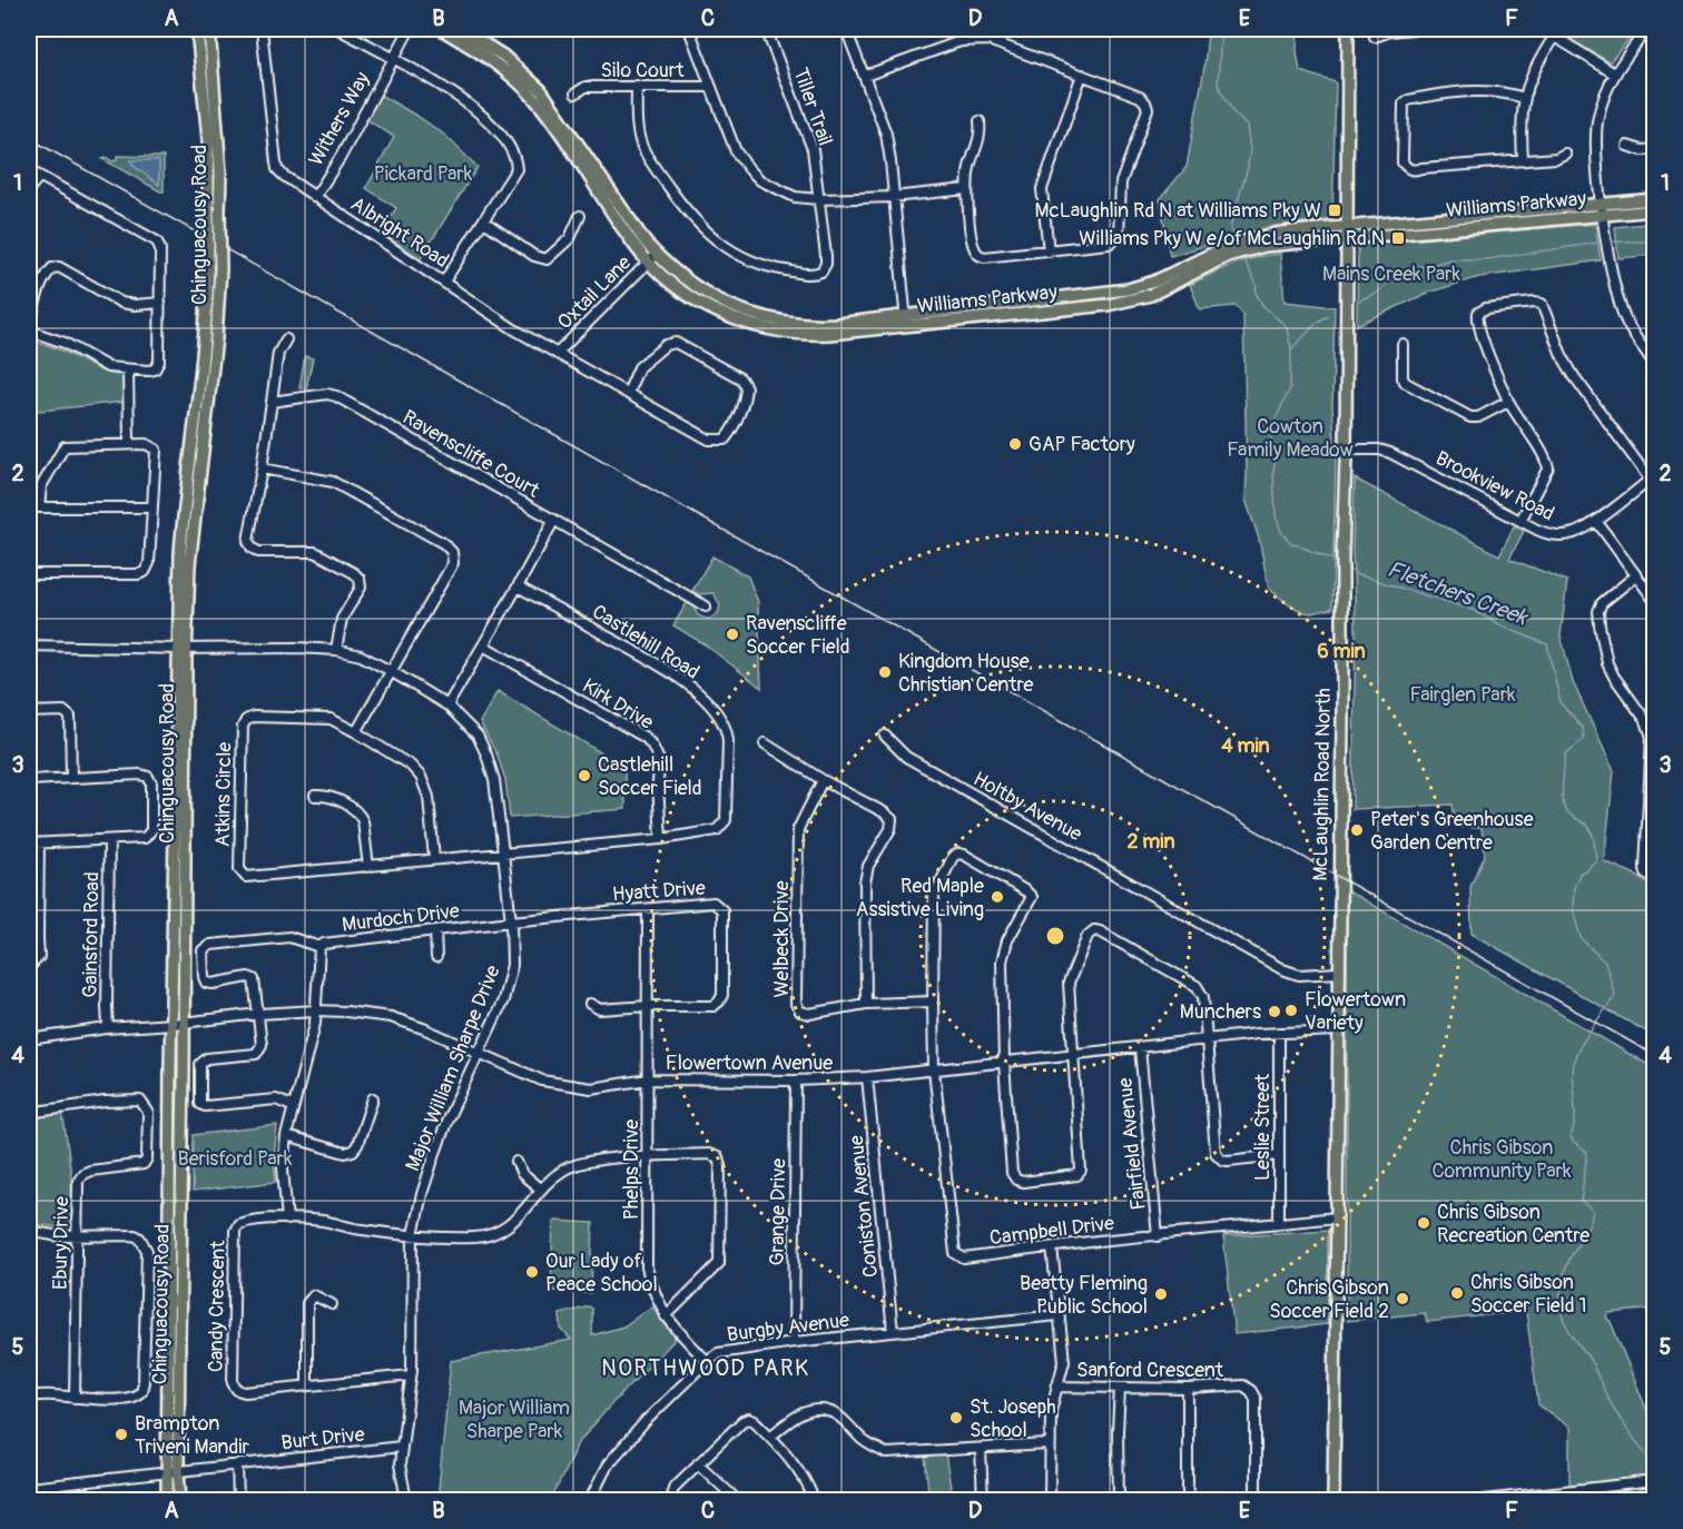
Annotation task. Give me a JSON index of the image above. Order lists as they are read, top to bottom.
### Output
{
  "streets": {
    "main road": ["Williams Parkway", "Chinguacousy Road", "McLaughlin Road North"],
    "street": [
      "Silo Court",
      "Tiller Trail",
      "Withers Way",
      "Albright Road",
      "Oxtail Lane",
      "Ravenscliffe Court",
      "Brookview Road",
      "Castlehill Road",
      "Kirk Drive",
      "Atkins Circle",
      "Holtby Avenue",
      "Hyatt Drive",
      "Murdoch Drive",
      "Gainsford Road",
      "Welbeck Drive",
      "Flowertown Avenue",
      "Major William Sharpe Drive",
      "Leslie Street",
      "Fairfield Avenue",
      "Phelps Drive",
      "Coniston Avenue",
      "Grange Drive",
      "Campbell Drive",
      "Ebury Drive",
      "Candy Crescent",
      "Burgby Avenue",
      "Sanford Crescent",
      "Burt Drive"
    ]
  },
  "crossings": [
    ["Silo Court", "Tiller Trail"],
    ["Withers Way", "Albright Road"],
    ["Williams Parkway", "Oxtail Lane"],
    ["Williams Parkway", "McLaughlin Road North"],
    ["Chinguacousy Road", "Flowertown Avenue"],
    ["Chinguacousy Road", "Major William Sharpe Drive"],
    ["Chinguacousy Road", "Burt Drive"],
    ["Albright Road", "Oxtail Lane"],
    ["Brookview Road", "McLaughlin Road North"],
    ["Castlehill Road", "Kirk Drive"],
    ["Castlehill Road", "Atkins Circle"],
    ["Castlehill Road", "Major William Sharpe Drive"],
    ["McLaughlin Road North", "Holtby Avenue"],
    ["McLaughlin Road North", "Flowertown Avenue"],
    ["McLaughlin Road North", "Campbell Drive"],
    ["Atkins Circle", "Major William Sharpe Drive"],
    ["Hyatt Drive", "Murdoch Drive"],
    ["Hyatt Drive", "Major William Sharpe Drive"],
    ["Hyatt Drive", "Phelps Drive"],
    ["Murdoch Drive", "Flowertown Avenue"],
    ["Murdoch Drive", "Major William Sharpe Drive"],
    ["Murdoch Drive", "Candy Crescent"],
    ["Gainsford Road", "Flowertown Avenue"],
    ["Flowertown Avenue", "Major William Sharpe Drive"],
    ["Flowertown Avenue", "Leslie Street"],
    ["Flowertown Avenue", "Fairfield Avenue"],
    ["Flowertown Avenue", "Phelps Drive"],
    ["Flowertown Avenue", "Coniston Avenue"],
    ["Flowertown Avenue", "Grange Drive"],
    ["Flowertown Avenue", "Campbell Drive"],
    ["Major William Sharpe Drive", "Candy Crescent"],
    ["Major William Sharpe Drive", "Burt Drive"],
    ["Leslie Street", "Campbell Drive"],
    ["Fairfield Avenue", "Campbell Drive"],
    ["Phelps Drive", "Candy Crescent"],
    ["Phelps Drive", "Burgby Avenue"],
    ["Coniston Avenue", "Burgby Avenue"],
    ["Grange Drive", "Burgby Avenue"]
  ],
  "districts": ["NORTHWOOD PARK"],
  "water": ["Fletchers Creek"],
  "parks": [
    "Pickard Park",
    "Mains Creek Park",
    "Cowton Family Meadow",
    "Fairglen Park",
    "Chris Gibson Community Park",
    "Berisford Park",
    "Major William Sharpe Park"
  ],
  "places": {
    "transit": ["McLaughlin Rd N at Williams Pky W", "Williams Pky W e/of McLaughlin Rd N"],
    "other": [
      "GAP Factory",
      "Ravenscliffe Soccer Field",
      "Kingdom House Christian Centre",
      "Castlehill Soccer Field",
      "Peter's Greenhouse Garden Centre",
      "Red Maple Assistive Living",
      "Flowertown Variety",
      "Munchers",
      "Chris Gibson Recreation Centre",
      "Our Lady of Peace School",
      "Chris Gibson Soccer Field 1",
      "Beatty Fleming Public School",
      "Chris Gibson Soccer Field 2",
      "St. Joseph School",
      "Brampton Triveni Mandir"
    ]
  },
  "grid": {
    "columns": [
      "A",
      "B",
      "C",
      "D",
      "E",
      "F"
    ],
    "rows": [
      "1",
      "2",
      "3",
      "4",
      "5"
    ]
  },
  "rings": ["6 min", "4 min", "2 min"]
}
